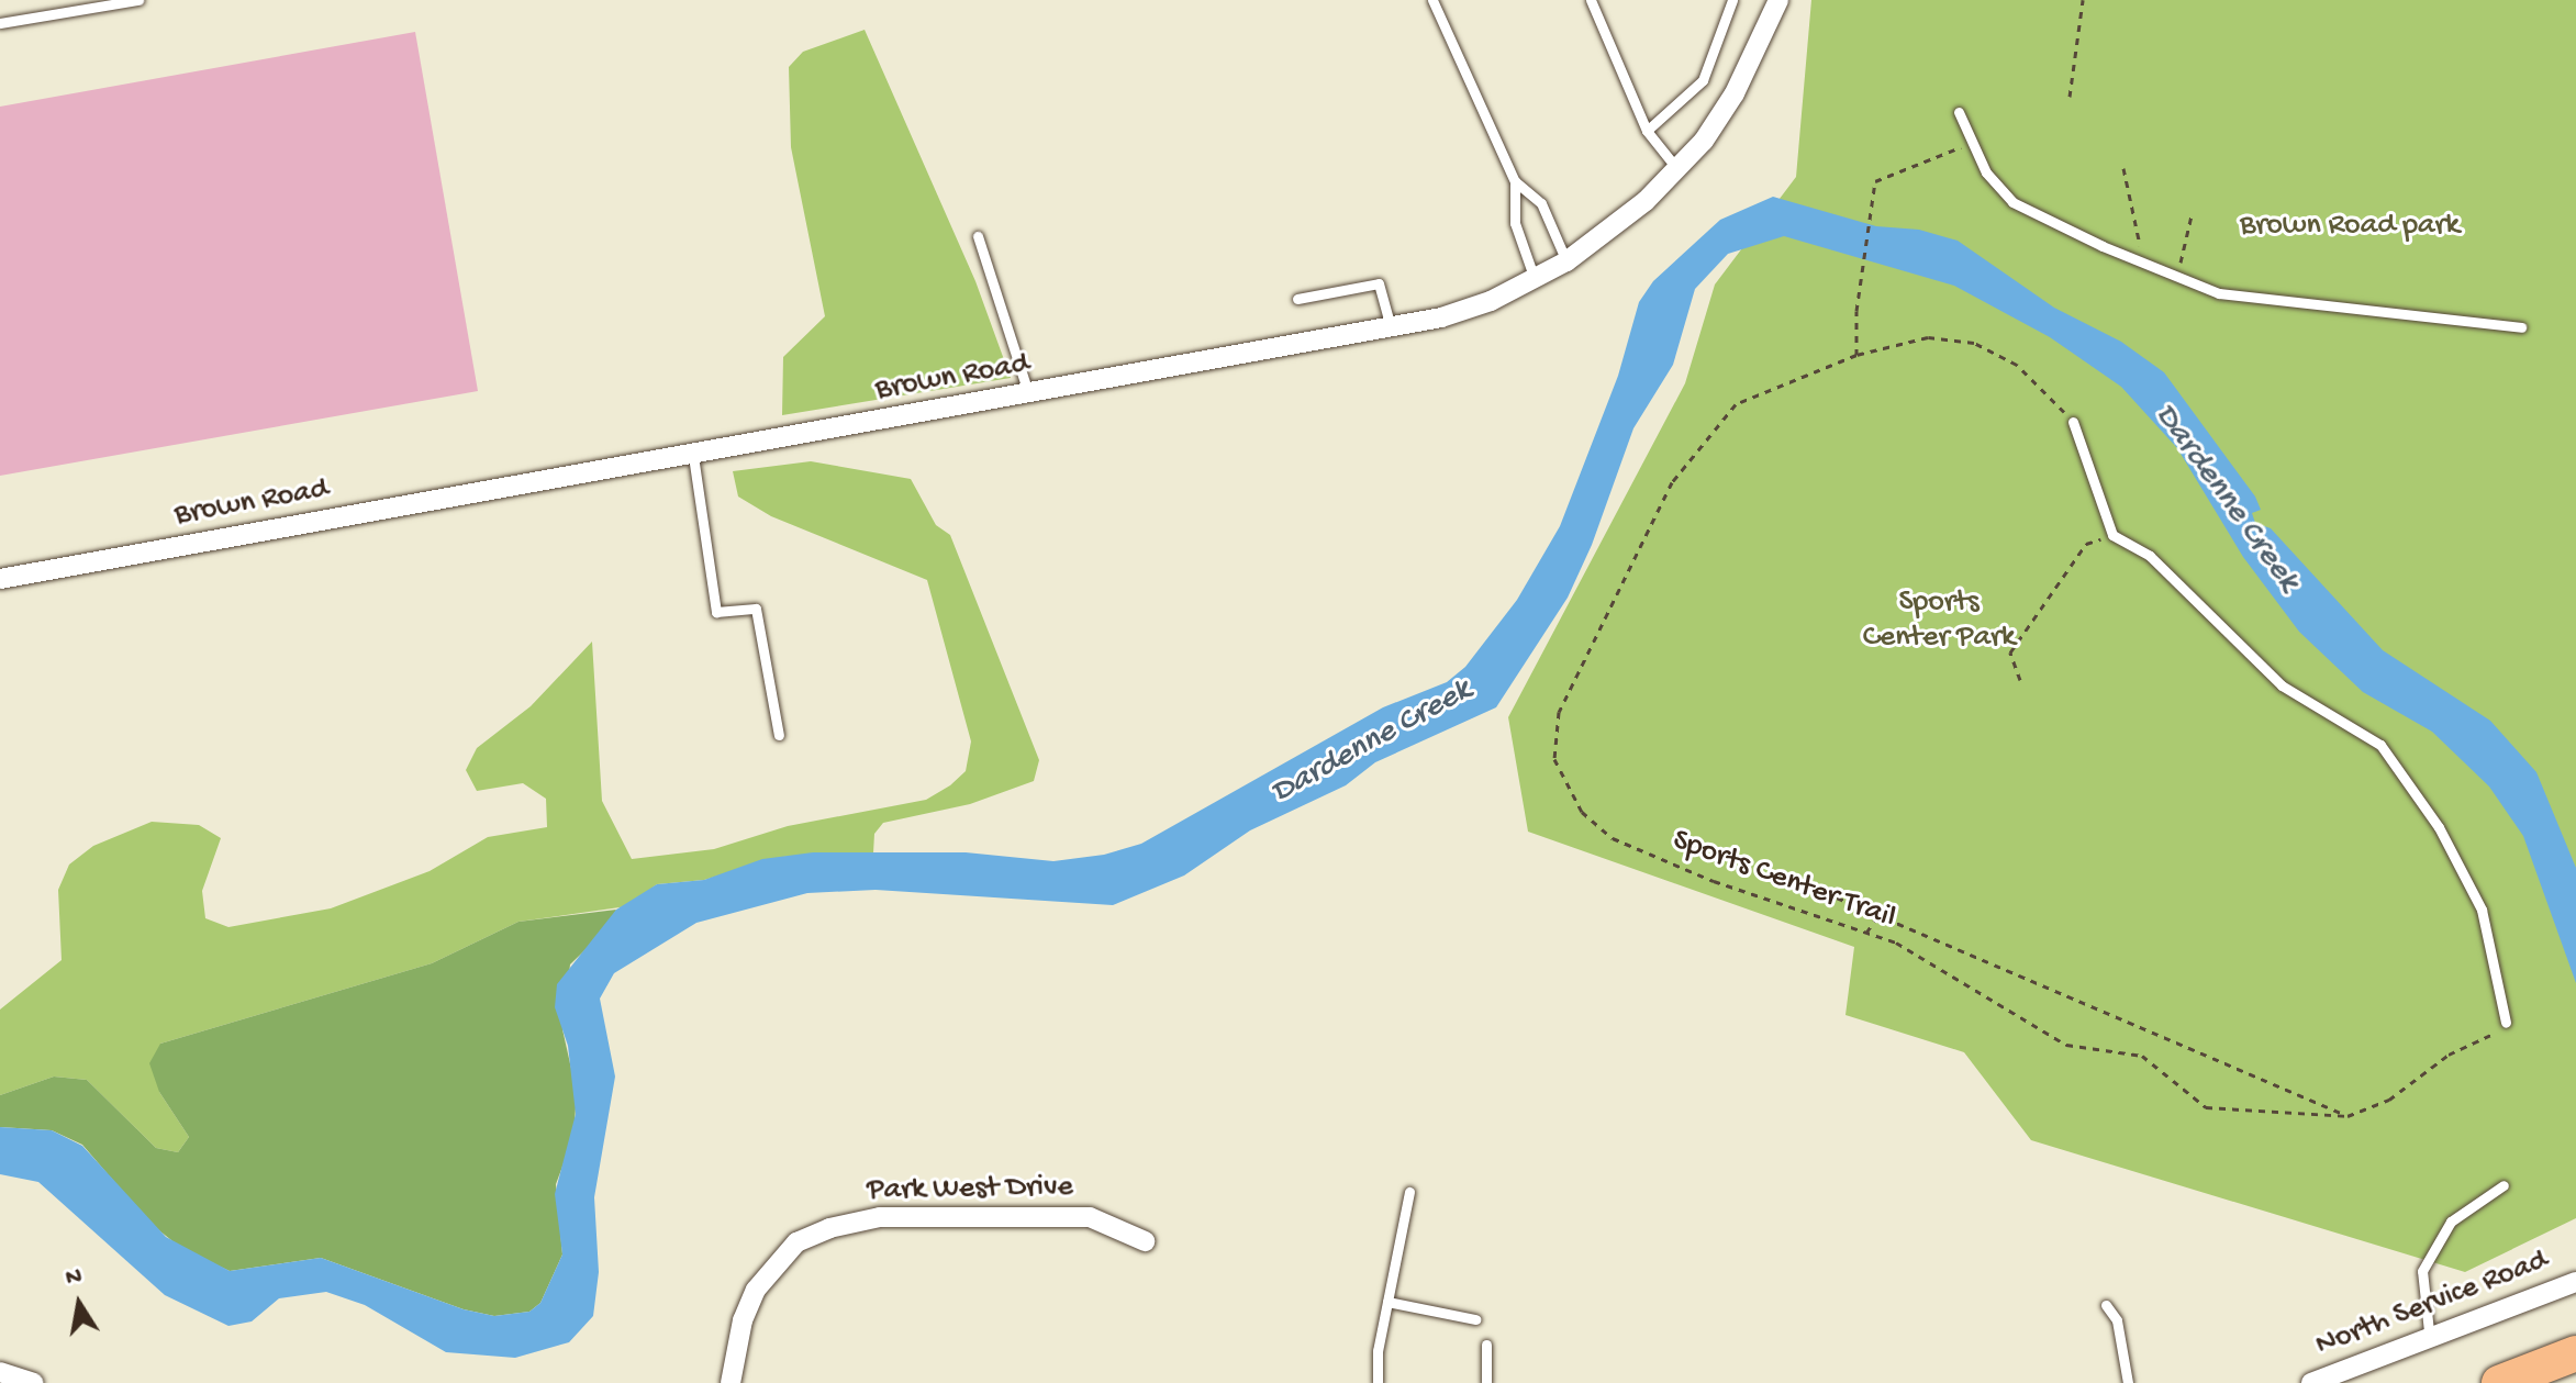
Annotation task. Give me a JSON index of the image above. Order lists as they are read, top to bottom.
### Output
{
  "streets": {
    "street": ["Brown Road", "Park West Drive", "North Service Road"],
    "path": ["Sports Center Trail"]
  },
  "water": ["Dardenne Creek"],
  "parks": ["Brown Road park", "Sports Center Park"],
  "north": "top"
}
